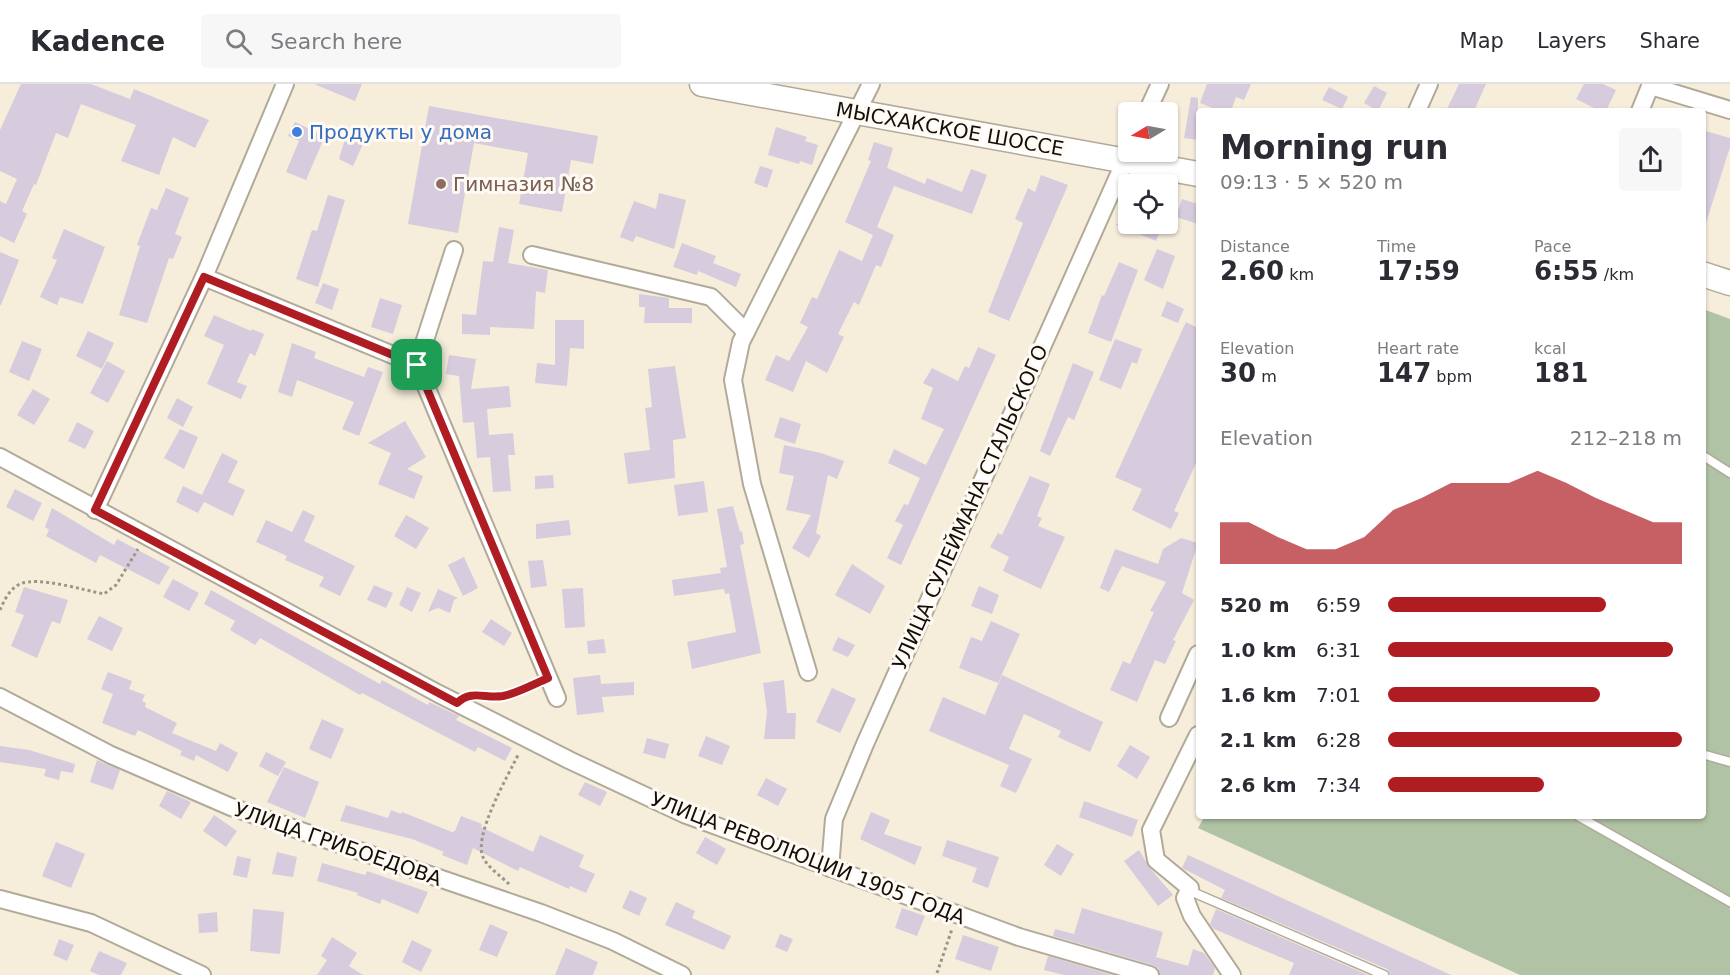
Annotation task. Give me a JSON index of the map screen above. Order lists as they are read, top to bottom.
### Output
{
  "streets": {
    "street": [
      "МЫСХАКСКОЕ ШОССЕ",
      "УЛИЦА СУЛЕЙМАНА СТАЛЬСКОГО",
      "УЛИЦА ГРИБОЕДОВА",
      "УЛИЦА РЕВОЛЮЦИИ 1905 ГОДА"
    ]
  },
  "crossings": [
    ["УЛИЦА СУЛЕЙМАНА СТАЛЬСКОГО", "УЛИЦА РЕВОЛЮЦИИ 1905 ГОДА"]
  ],
  "places": ["Продукты у дома", "Гимназия №8"],
  "north": "left",
  "page": {
    "header": "Kadence",
    "search": "Search here",
    "nav": ["Map", "Layers", "Share"],
    "heading": ["Morning run", "09:13 · 5 × 520 m"],
    "stats": [
      ["Distance", "2.60 km"],
      ["Time", "17:59"],
      ["Pace", "6:55 /km"],
      ["Elevation", "30 m"],
      ["Heart rate", "147 bpm"],
      ["kcal", "181"]
    ],
    "chart": ["Elevation", "212–218 m"],
    "list": [
      {
        "name": "520 m",
        "note": "6:59"
      },
      {
        "name": "1.0 km",
        "note": "6:31"
      },
      {
        "name": "1.6 km",
        "note": "7:01"
      },
      {
        "name": "2.1 km",
        "note": "6:28"
      },
      {
        "name": "2.6 km",
        "note": "7:34"
      }
    ]
  }
}
